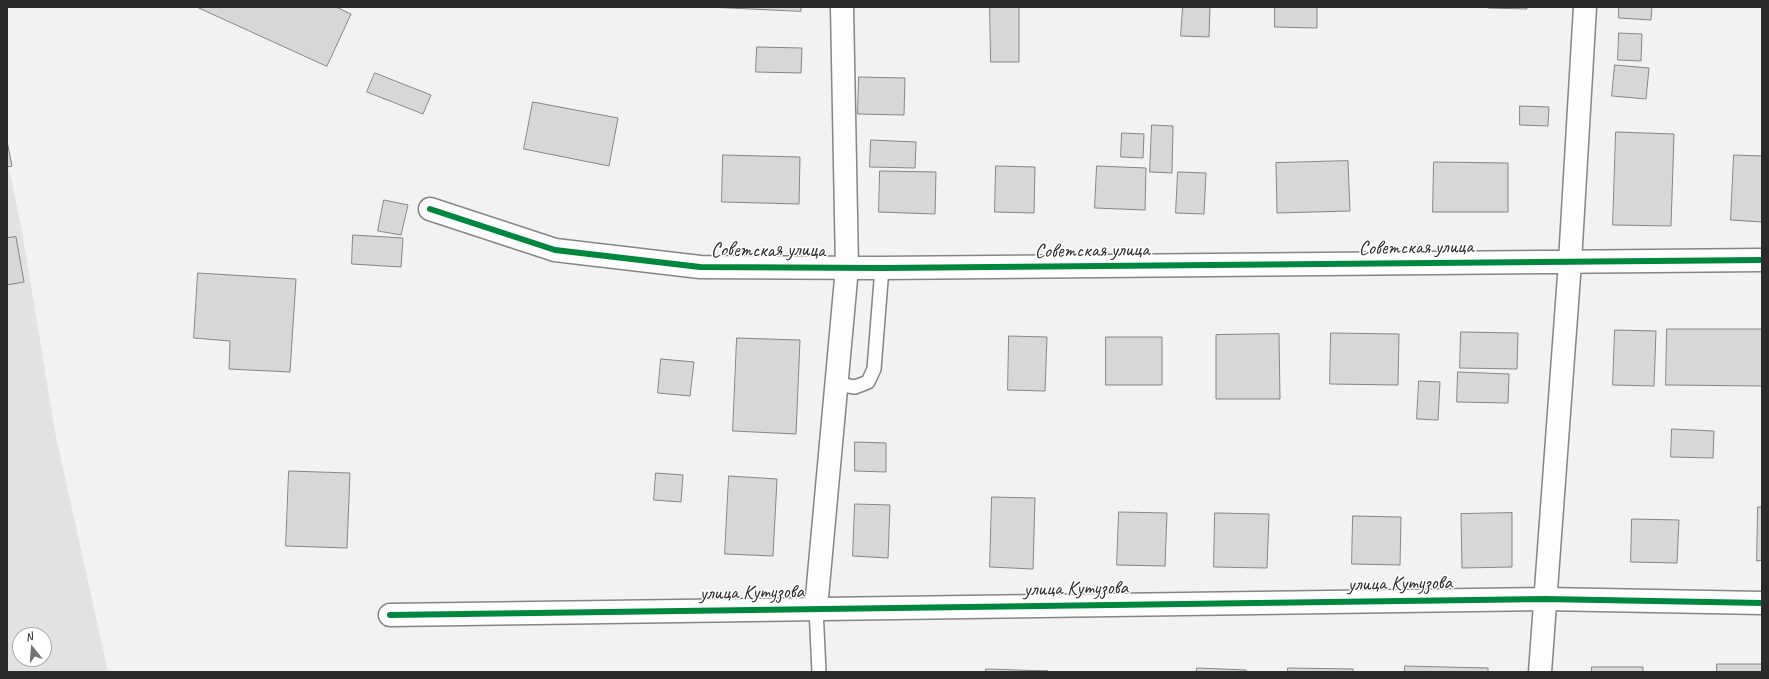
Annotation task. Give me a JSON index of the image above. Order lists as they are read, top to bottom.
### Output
{
  "streets": {
    "street": ["Советская улица", "улица Кутузова"]
  },
  "north": "top"
}
